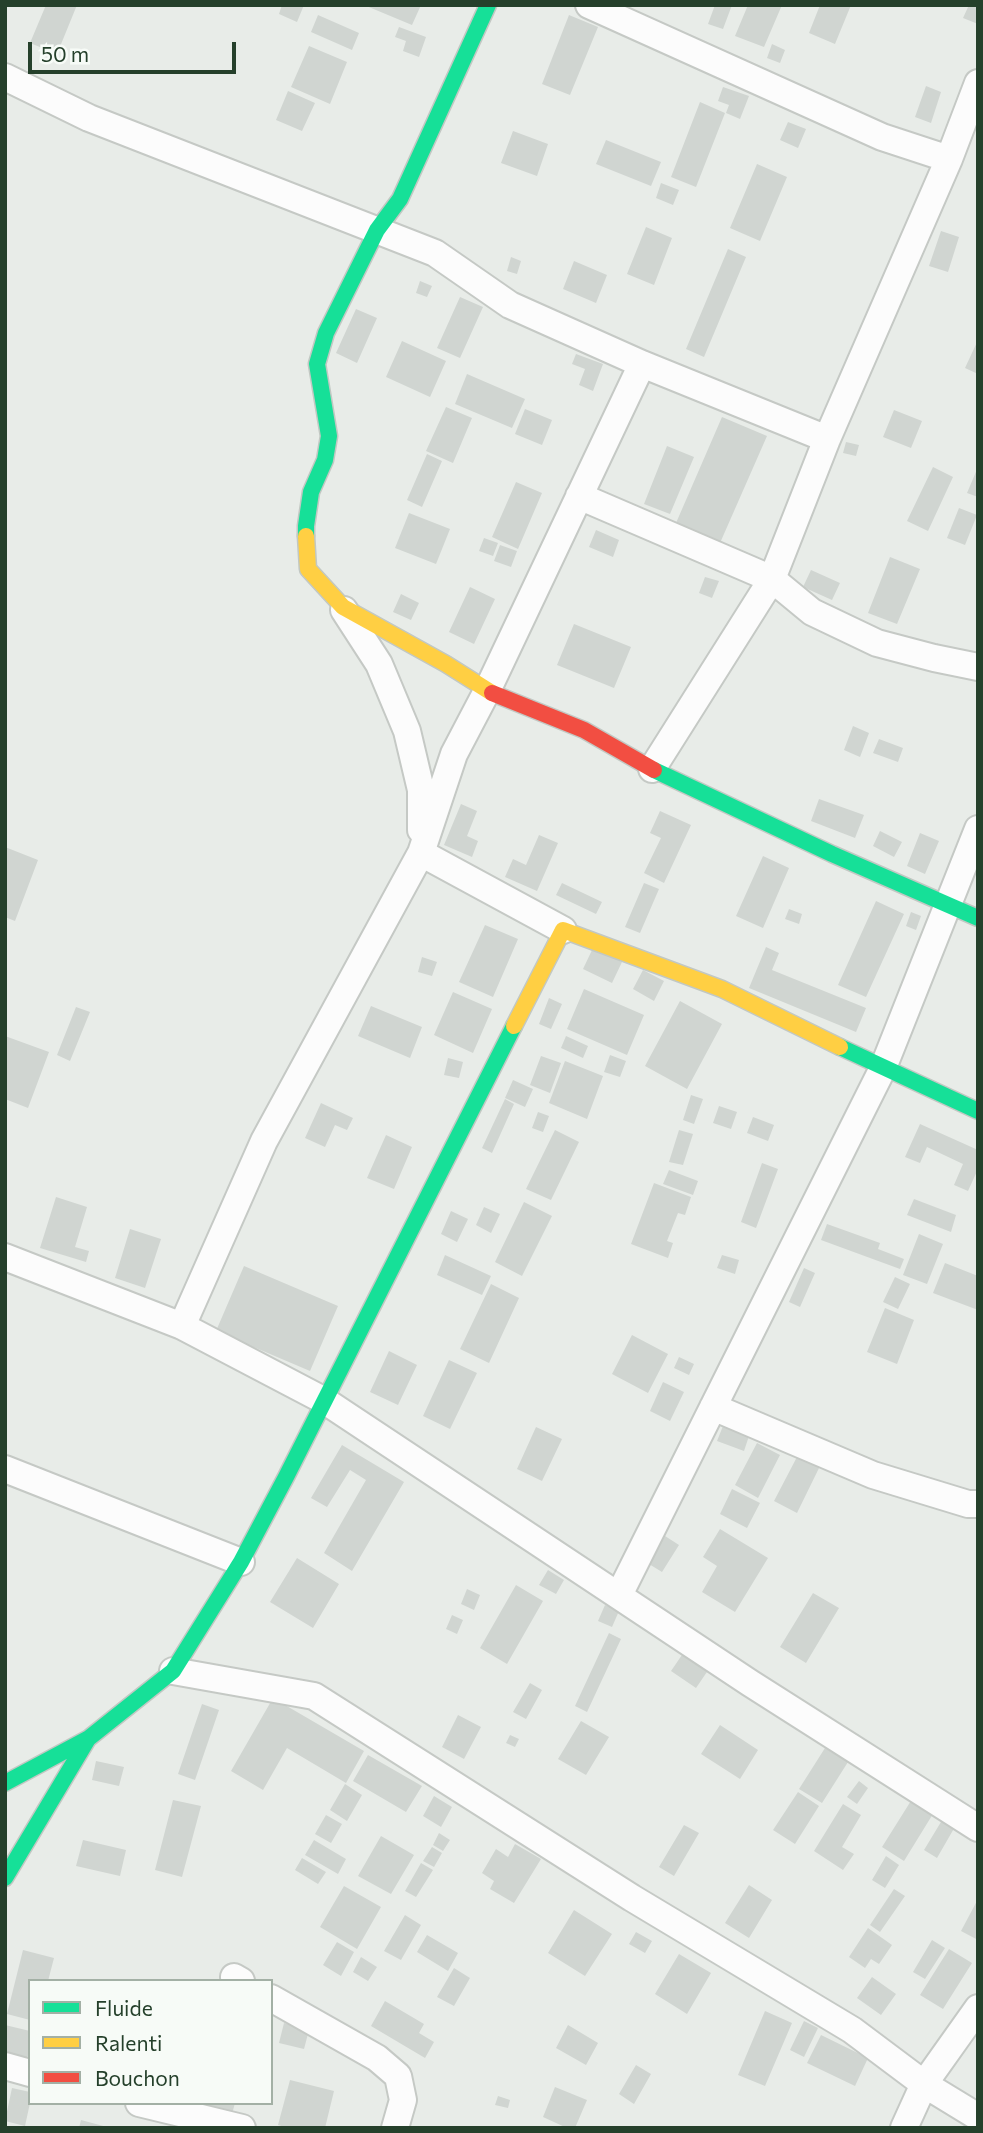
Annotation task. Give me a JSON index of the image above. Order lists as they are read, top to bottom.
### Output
{
  "legend": ["Fluide", "Ralenti", "Bouchon"],
  "scale_bar": "50 m"
}
